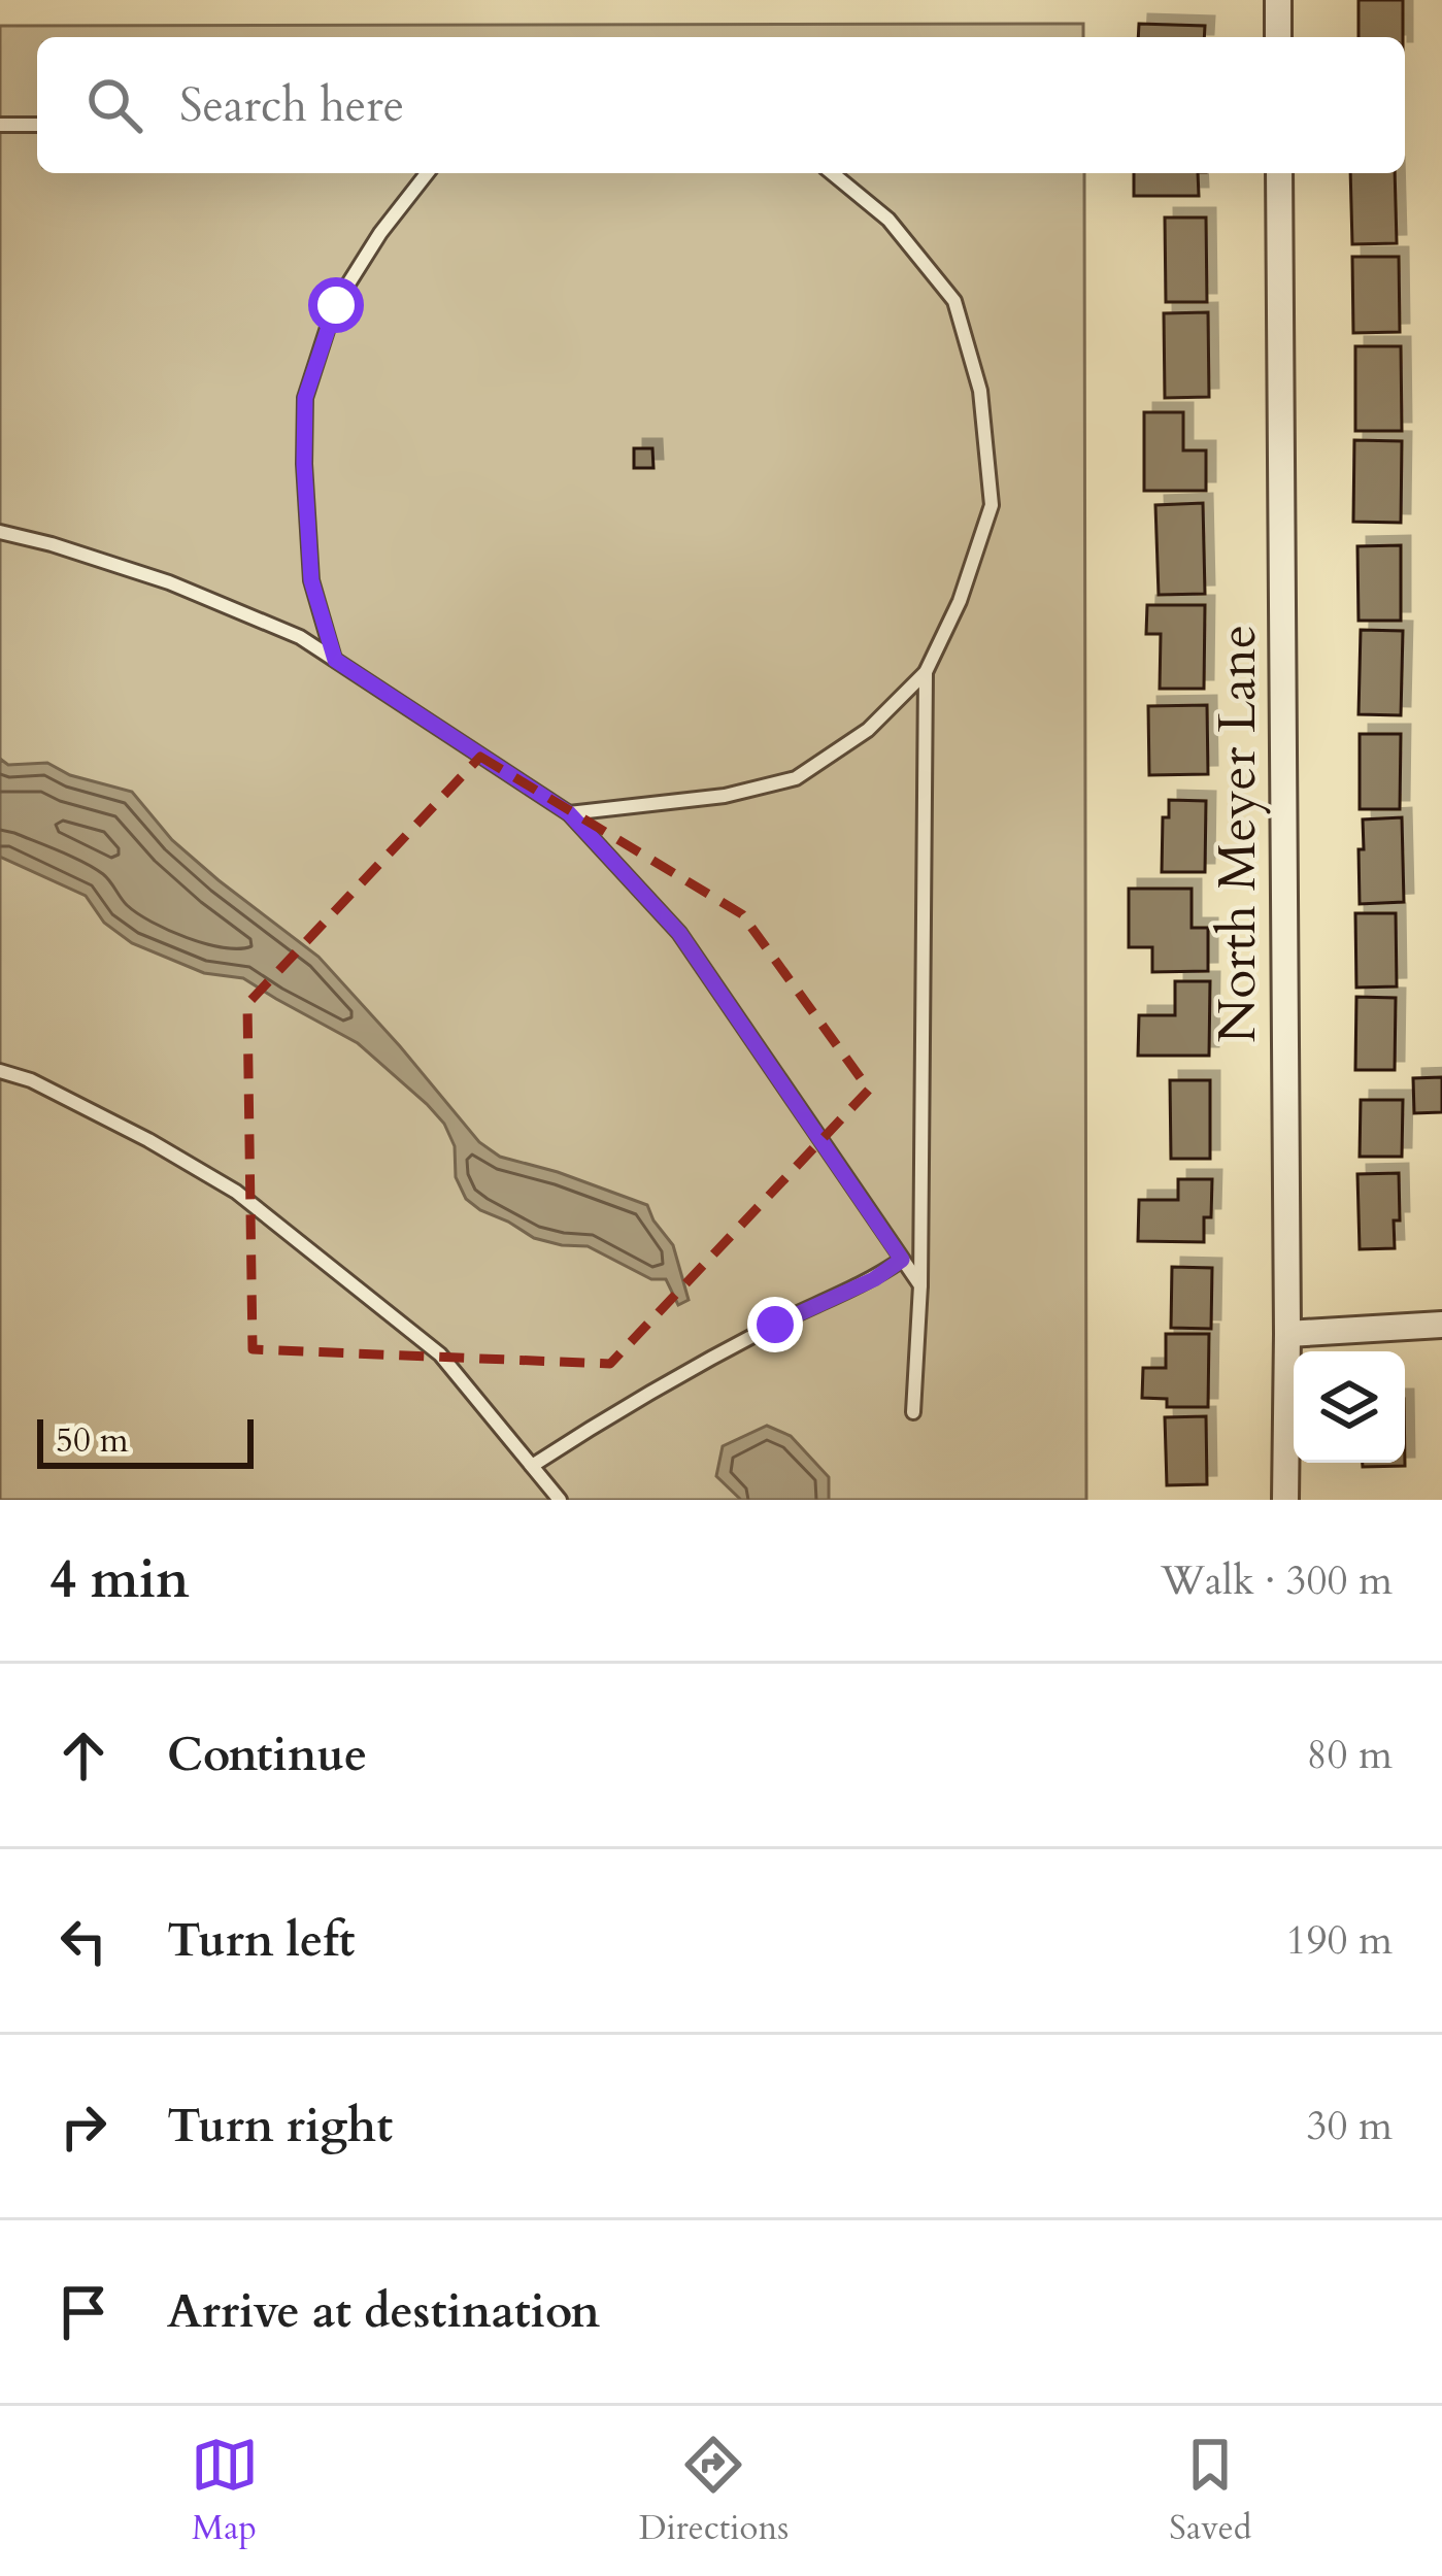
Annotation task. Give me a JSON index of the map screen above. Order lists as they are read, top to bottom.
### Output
{
  "streets": {
    "street": ["North Meyer Lane"]
  },
  "scale_bar": "50 m",
  "page": {
    "search": "Search here",
    "scale": "50 m",
    "heading": ["4 min", "Walk · 300 m"],
    "list": [
      ["Continue", "80 m"],
      ["Turn left", "190 m"],
      ["Turn right", "30 m"],
      "Arrive at destination"
    ],
    "nav": ["Map", "Directions", "Saved"]
  }
}
